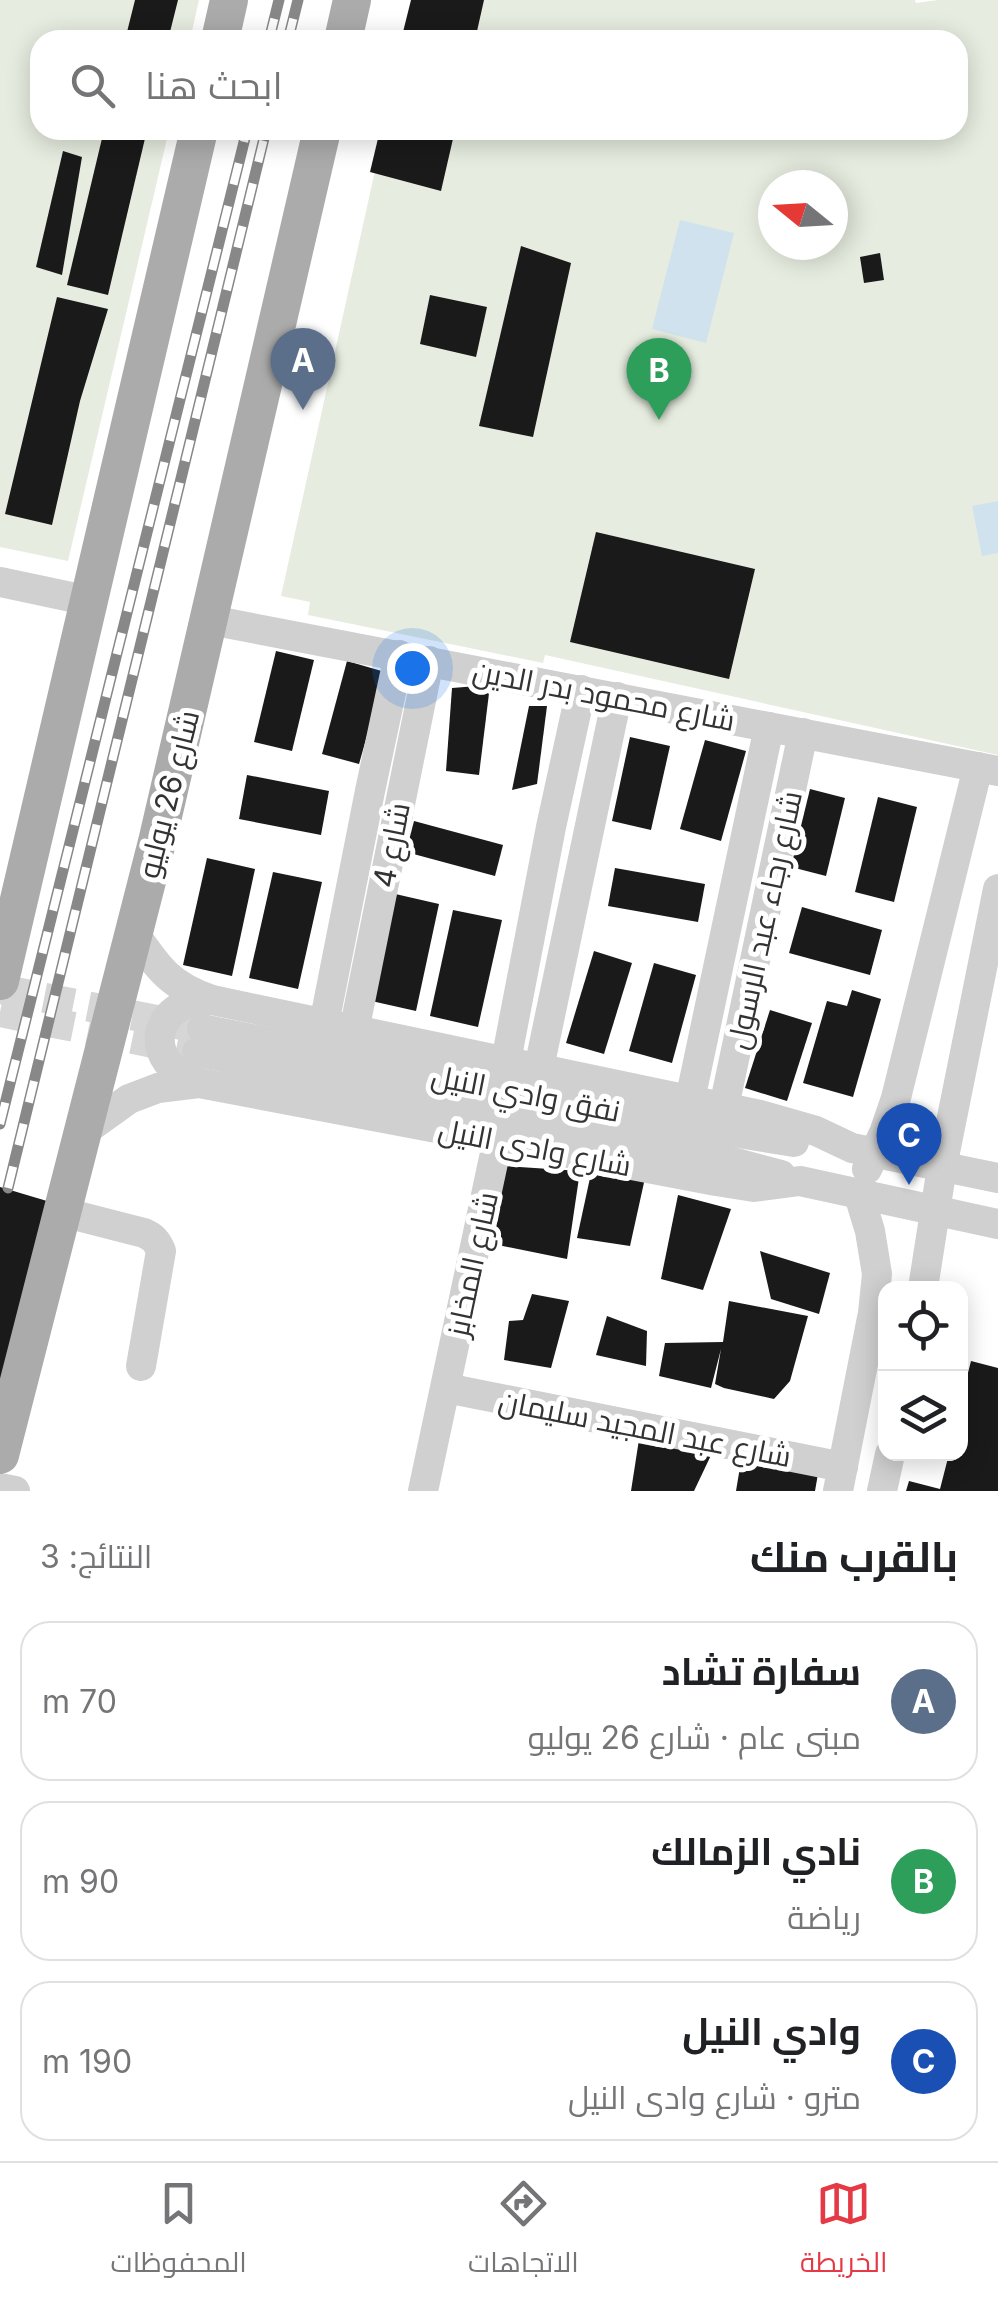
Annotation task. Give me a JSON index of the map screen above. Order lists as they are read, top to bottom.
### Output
{
  "streets": {
    "main road": ["شارع 26 يوليو"],
    "street": [
      "شارع محمود بدر الدين",
      "شارع 4",
      "شارع رجاء عبد الرسول",
      "نفق وادي النيل",
      "شارع وادى النيل",
      "شارع المخابز",
      "شارع عبد المجيد سليمان"
    ]
  },
  "crossings": [
    ["شارع محمود بدر الدين", "شارع 26 يوليو"],
    ["شارع محمود بدر الدين", "شارع 4"],
    ["شارع محمود بدر الدين", "شارع رجاء عبد الرسول"],
    ["شارع 26 يوليو", "شارع وادى النيل"],
    ["نفق وادي النيل", "شارع وادى النيل"],
    ["شارع وادى النيل", "شارع المخابز"],
    ["شارع المخابز", "شارع عبد المجيد سليمان"]
  ],
  "north": "left",
  "page": {
    "search": "ابحث هنا",
    "pins": ["A", "B", "C"],
    "heading": ["بالقرب منك", "النتائج: 3"],
    "list": [
      {
        "mark": "A",
        "name": "سفارة تشاد",
        "note": "مبنى عام · شارع 26 يوليو",
        "value": "70 m"
      },
      {
        "mark": "B",
        "name": "نادي الزمالك",
        "note": "رياضة",
        "value": "90 m"
      },
      {
        "mark": "C",
        "name": "وادي النيل",
        "note": "مترو · شارع وادى النيل",
        "value": "190 m"
      }
    ],
    "nav": ["الخريطة", "الاتجاهات", "المحفوظات"]
  }
}
